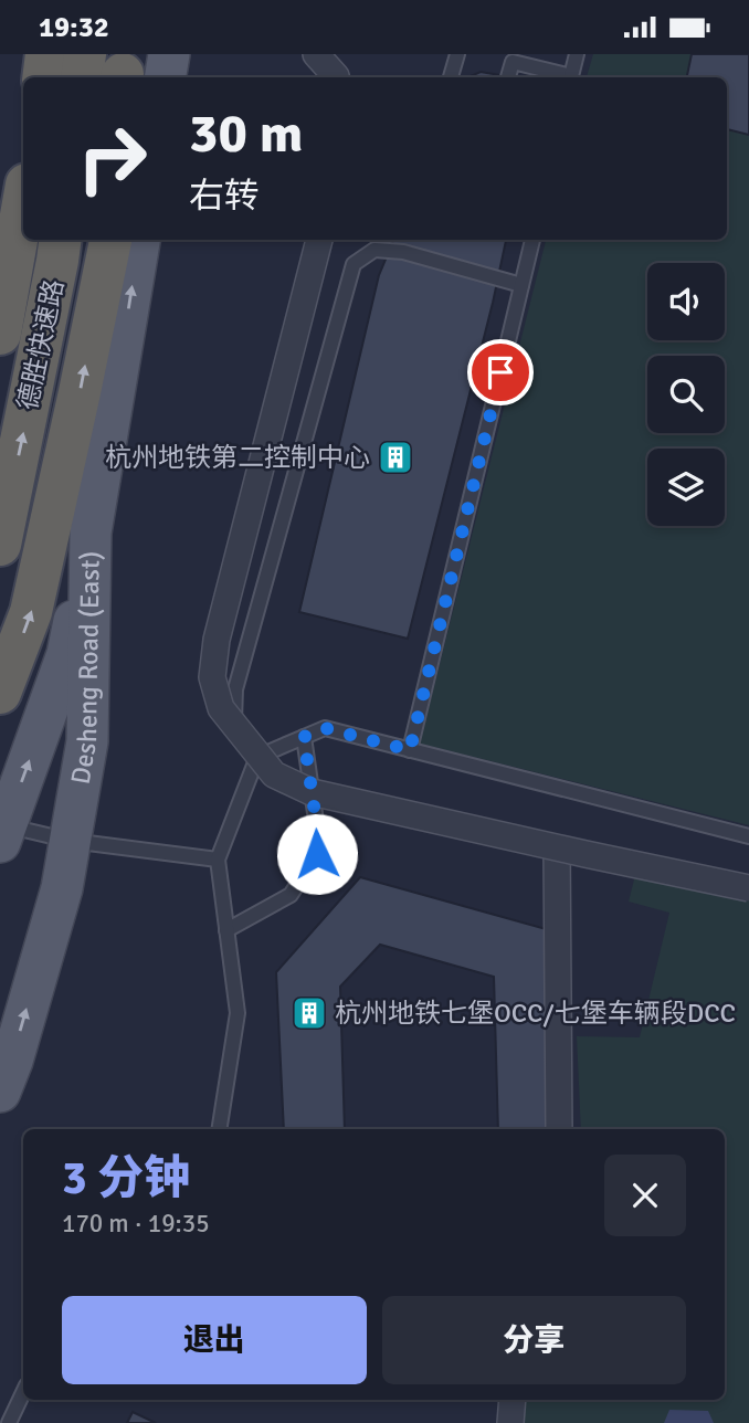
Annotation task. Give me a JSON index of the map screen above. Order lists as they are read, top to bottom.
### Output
{
  "streets": {
    "highway": ["德胜快速路"],
    "main road": ["Desheng Road (East)"]
  },
  "one_way": ["Desheng Road (East)"],
  "places": {
    "building": ["杭州地铁第二控制中心", "杭州地铁七堡OCC/七堡车辆段DCC"]
  },
  "page": {
    "status": "19:32",
    "turn": ["30 m", "右转"],
    "heading": ["3 分钟", "170 m · 19:35"],
    "buttons": ["退出", "分享"]
  }
}
